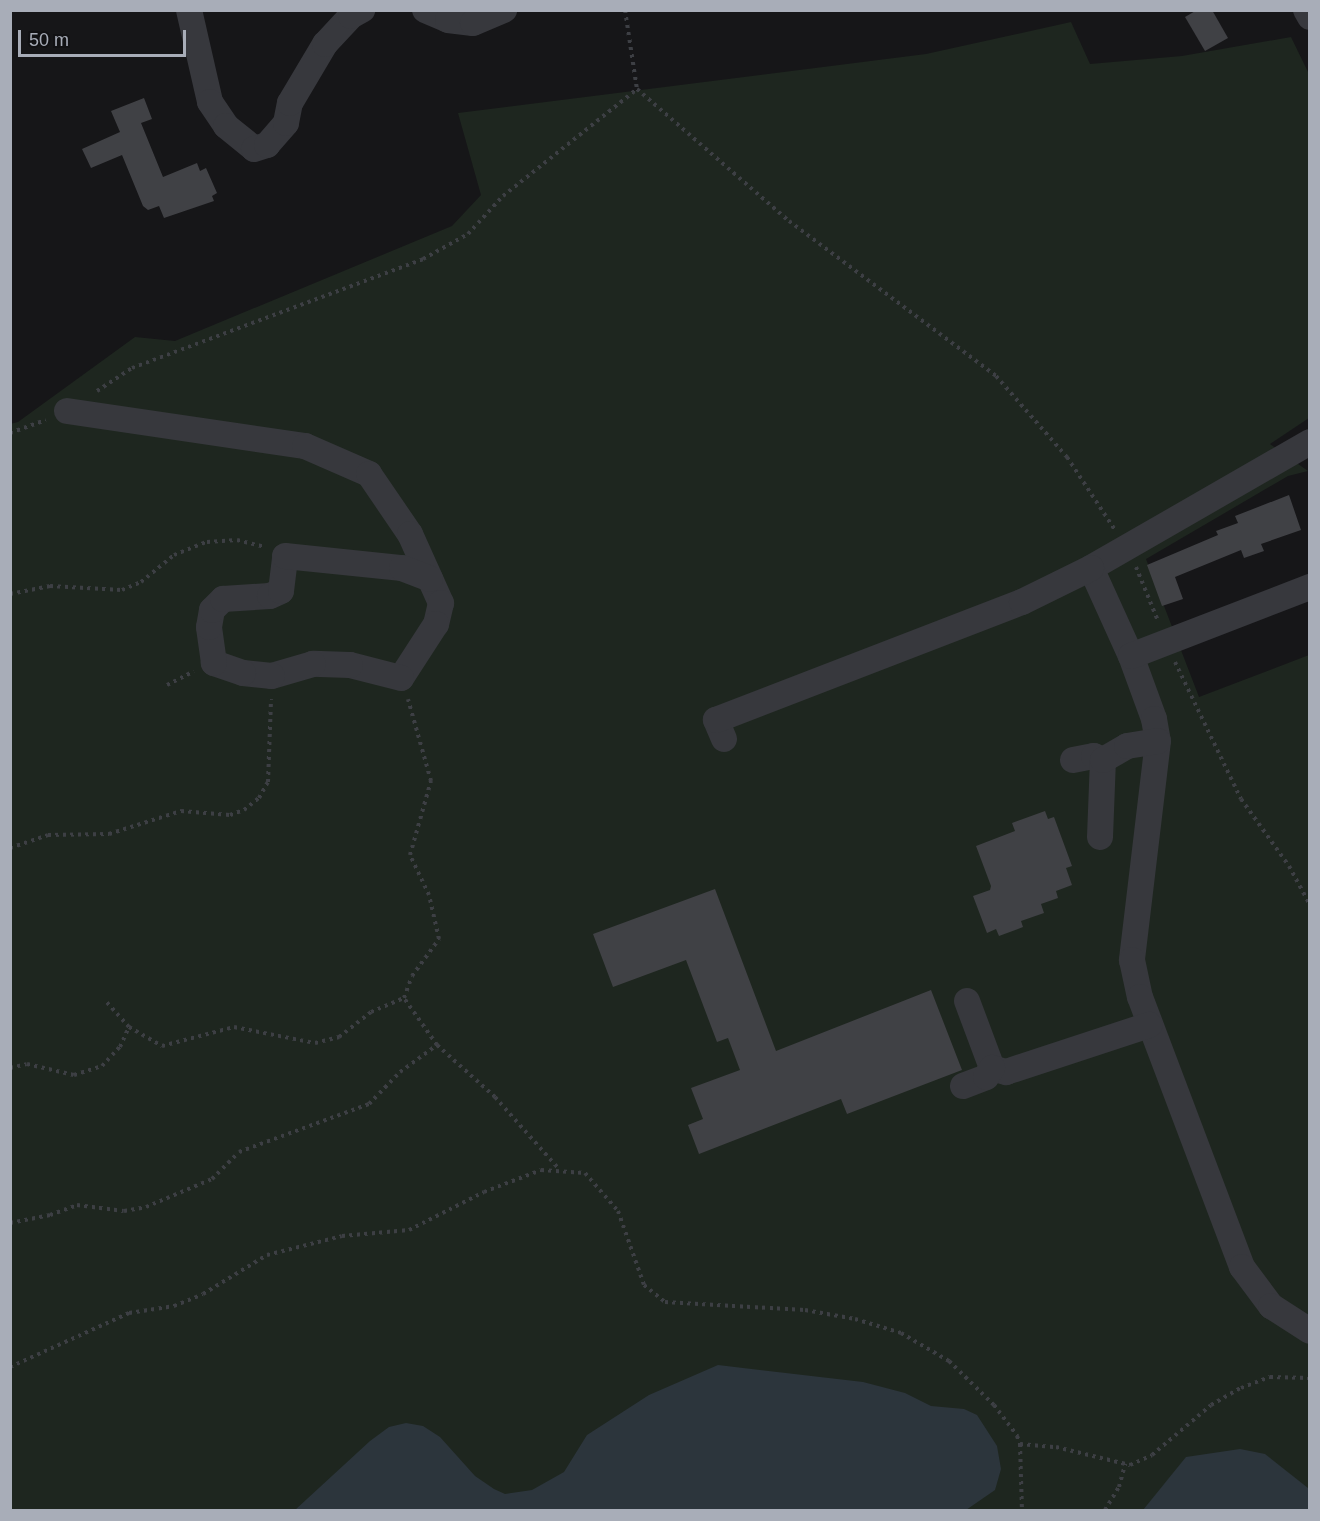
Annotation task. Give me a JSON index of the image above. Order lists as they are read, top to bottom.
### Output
{
  "scale_bar": "50 m"
}
